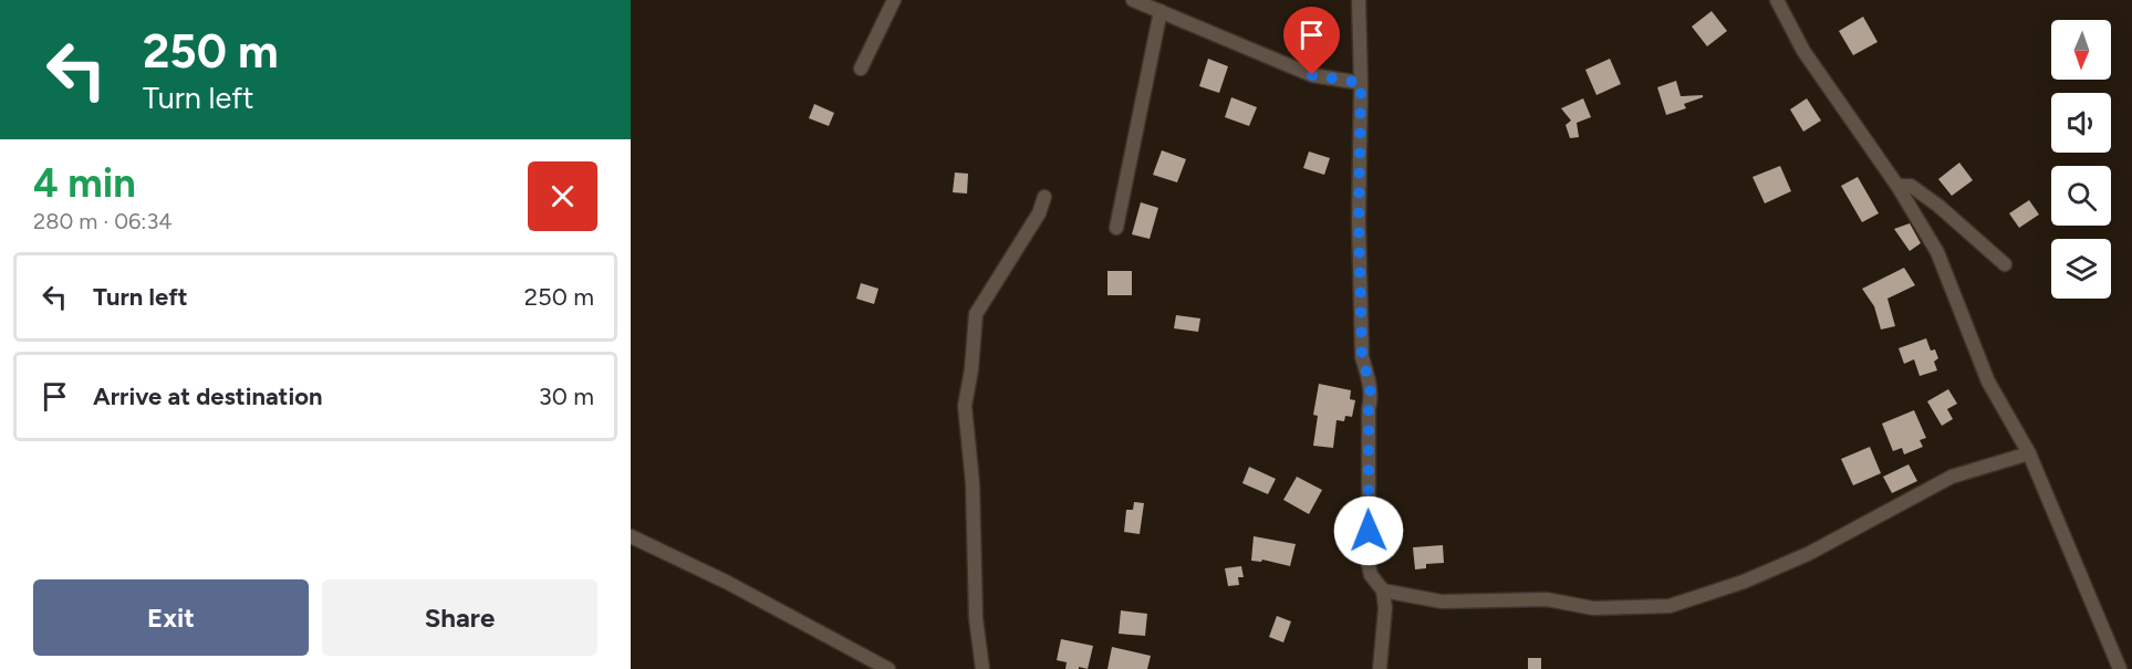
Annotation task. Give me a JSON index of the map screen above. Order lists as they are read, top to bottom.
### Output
{
  "north": "bottom",
  "page": {
    "turn": ["250 m", "Turn left"],
    "heading": ["4 min", "280 m · 06:34"],
    "list": [
      {
        "name": "Turn left",
        "value": "250 m"
      },
      {
        "name": "Arrive at destination",
        "value": "30 m"
      }
    ],
    "buttons": ["Exit", "Share"]
  }
}
